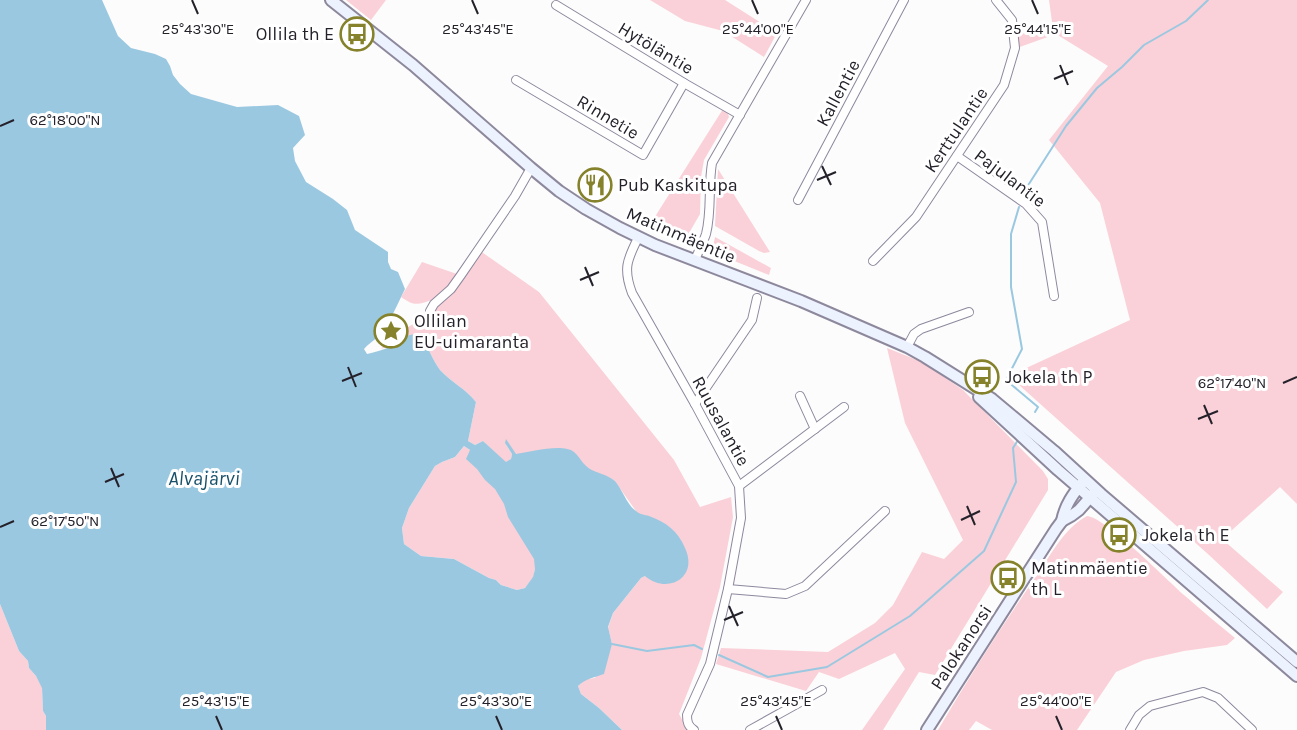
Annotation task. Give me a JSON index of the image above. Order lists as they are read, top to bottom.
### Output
{
  "streets": {
    "main road": ["Matinmäentie", "Palokanorsi"],
    "street": [
      "Hytöläntie",
      "Kallentie",
      "Rinnetie",
      "Kerttulantie",
      "Pajulantie",
      "Ruusalantie"
    ]
  },
  "crossings": [
    ["Hytöläntie", "Rinnetie"],
    ["Kerttulantie", "Pajulantie"],
    ["Matinmäentie", "Ruusalantie"],
    ["Matinmäentie", "Palokanorsi"]
  ],
  "water": ["Alvajärvi"],
  "places": {
    "bus stop": [
      "Ollila th E",
      "Jokela th P",
      "Jokela th E",
      "Matinmäentie th L"
    ],
    "restaurant": ["Pub Kaskitupa"],
    "place": ["Ollilan EU-uimaranta"]
  },
  "coordinates": [
    "25°43'30\"E",
    "25°43'45\"E",
    "25°44'00\"E",
    "25°44'15\"E",
    "62°18'00\"N",
    "62°17'40\"N",
    "62°17'50\"N",
    "25°43'15\"E"
  ]
}
